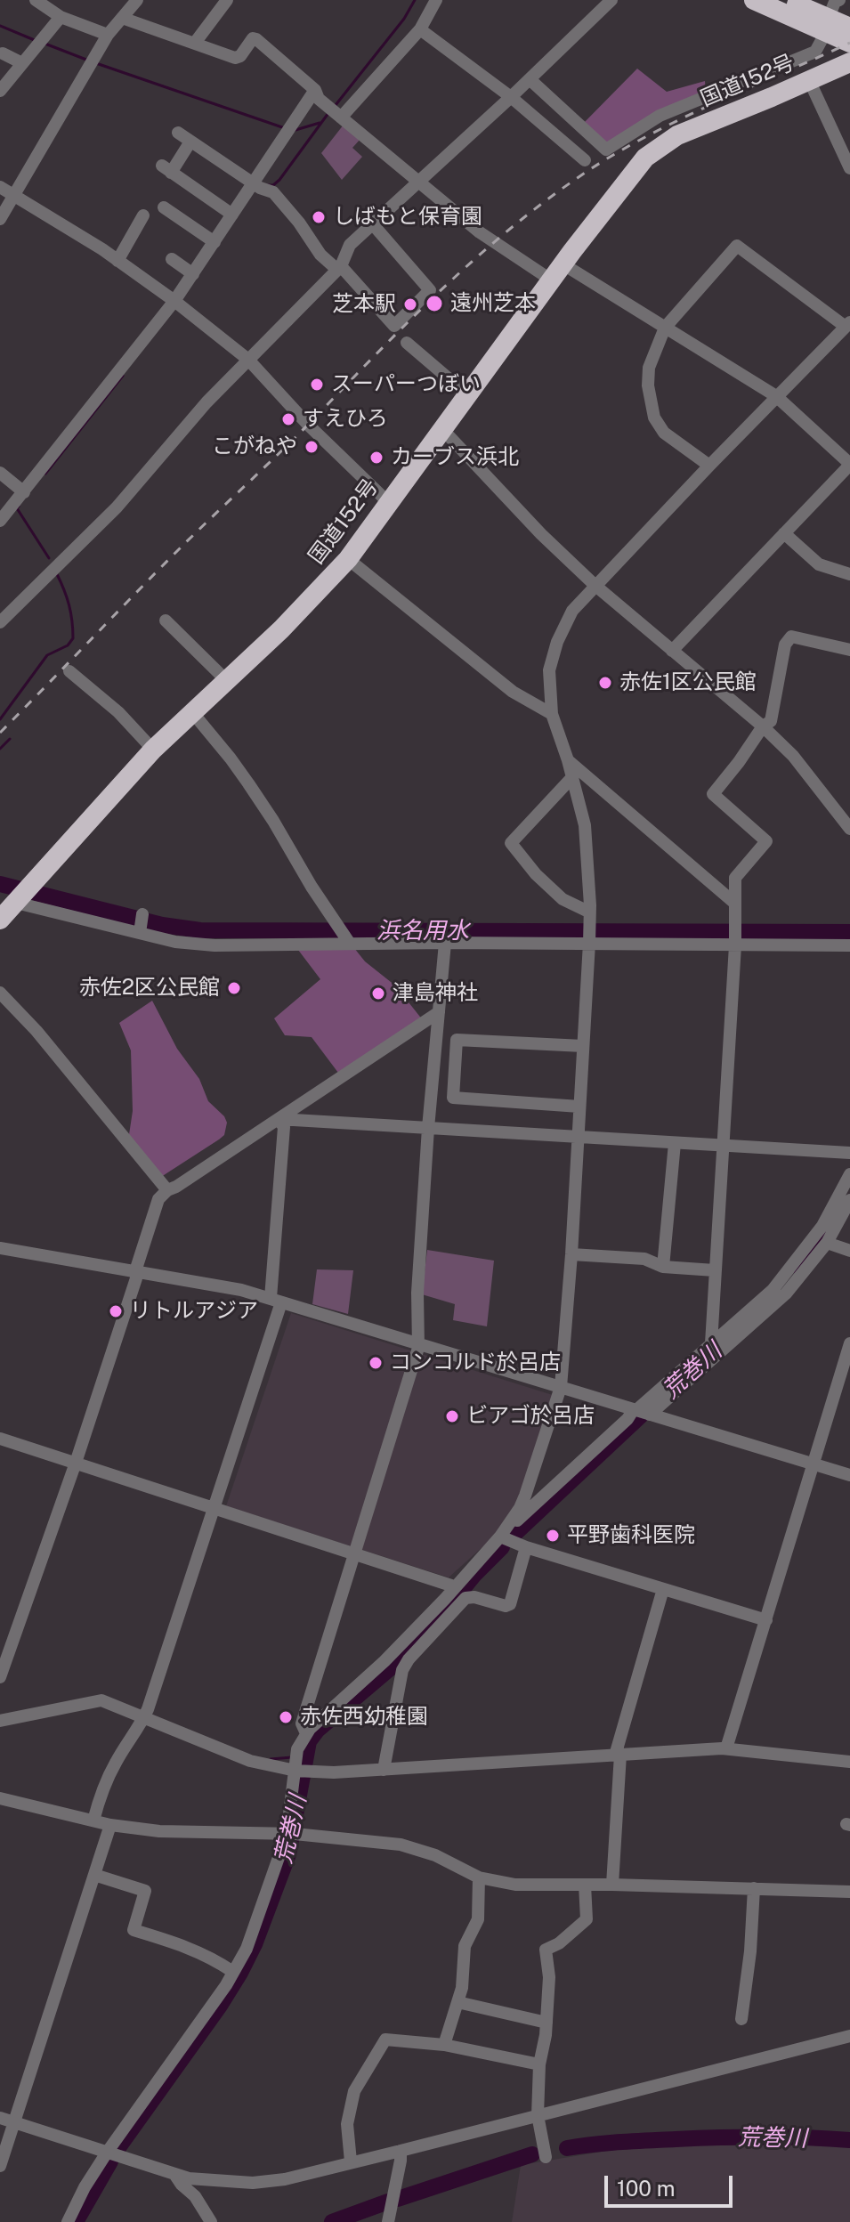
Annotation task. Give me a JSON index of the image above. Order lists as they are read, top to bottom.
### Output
{
  "streets": {
    "highway": ["国道152号"]
  },
  "water": ["浜名用水", "荒巻川"],
  "places": [
    "しばもと保育園",
    "遠州芝本",
    "芝本駅",
    "スーパーつぼい",
    "すえひろ",
    "こがねや",
    "カーブス浜北",
    "赤佐1区公民館",
    "赤佐2区公民館",
    "津島神社",
    "リトルアジア",
    "コンコルド於呂店",
    "ビアゴ於呂店",
    "平野歯科医院",
    "赤佐西幼稚園"
  ],
  "scale_bar": "100 m"
}
